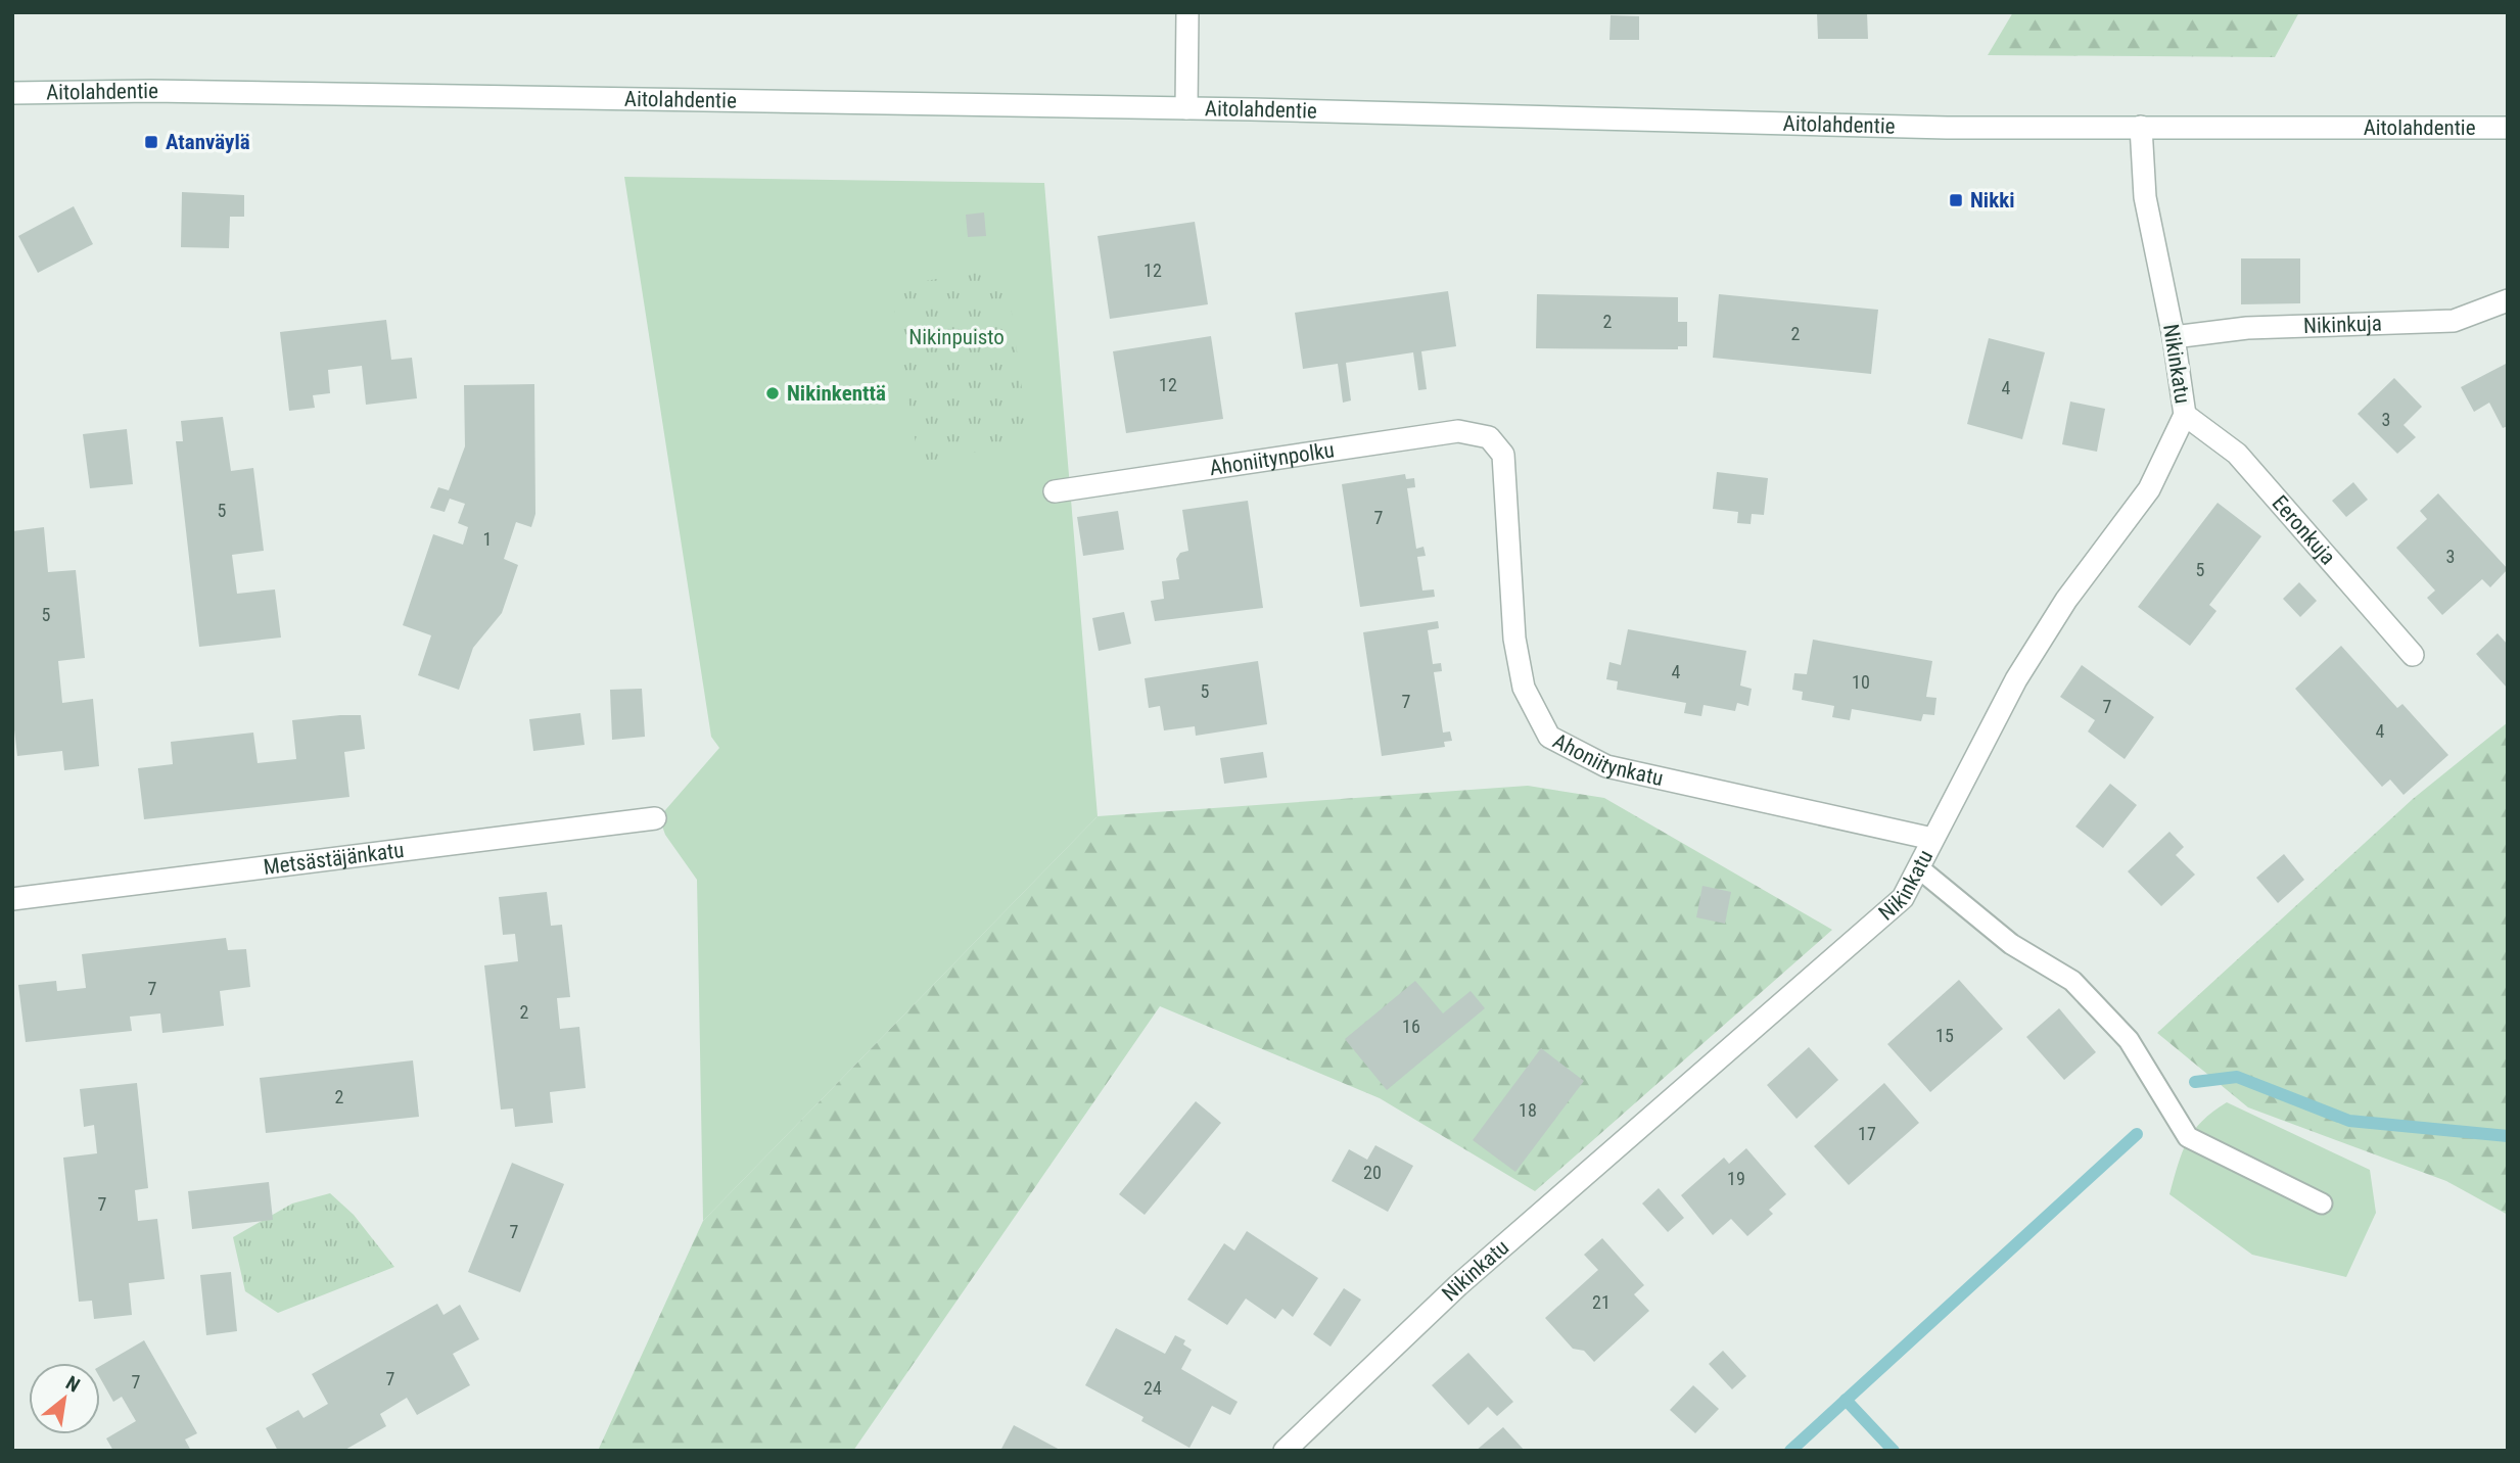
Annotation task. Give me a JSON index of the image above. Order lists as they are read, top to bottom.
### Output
{
  "streets": {
    "street": [
      "Aitolahdentie",
      "Nikinkuja",
      "Nikinkatu",
      "Ahoniitynpolku",
      "Eeronkuja",
      "Ahoniitynkatu",
      "Metsästäjänkatu"
    ]
  },
  "crossings": [
    ["Aitolahdentie", "Nikinkatu"],
    ["Nikinkuja", "Nikinkatu"],
    ["Nikinkatu", "Eeronkuja"],
    ["Nikinkatu", "Ahoniitynkatu"],
    ["Ahoniitynpolku", "Ahoniitynkatu"]
  ],
  "parks": ["Nikinpuisto"],
  "places": {
    "transit": ["Atanväylä", "Nikki"],
    "other": ["Nikinkenttä"]
  },
  "house_numbers": [
    "12",
    "2",
    "2",
    "12",
    "4",
    "3",
    "5",
    "7",
    "1",
    "3",
    "5",
    "5",
    "4",
    "10",
    "5",
    "7",
    "7",
    "4",
    "7",
    "2",
    "16",
    "15",
    "2",
    "18",
    "17",
    "20",
    "19",
    "7",
    "7",
    "21",
    "7",
    "7",
    "24"
  ],
  "north": "top right"
}
